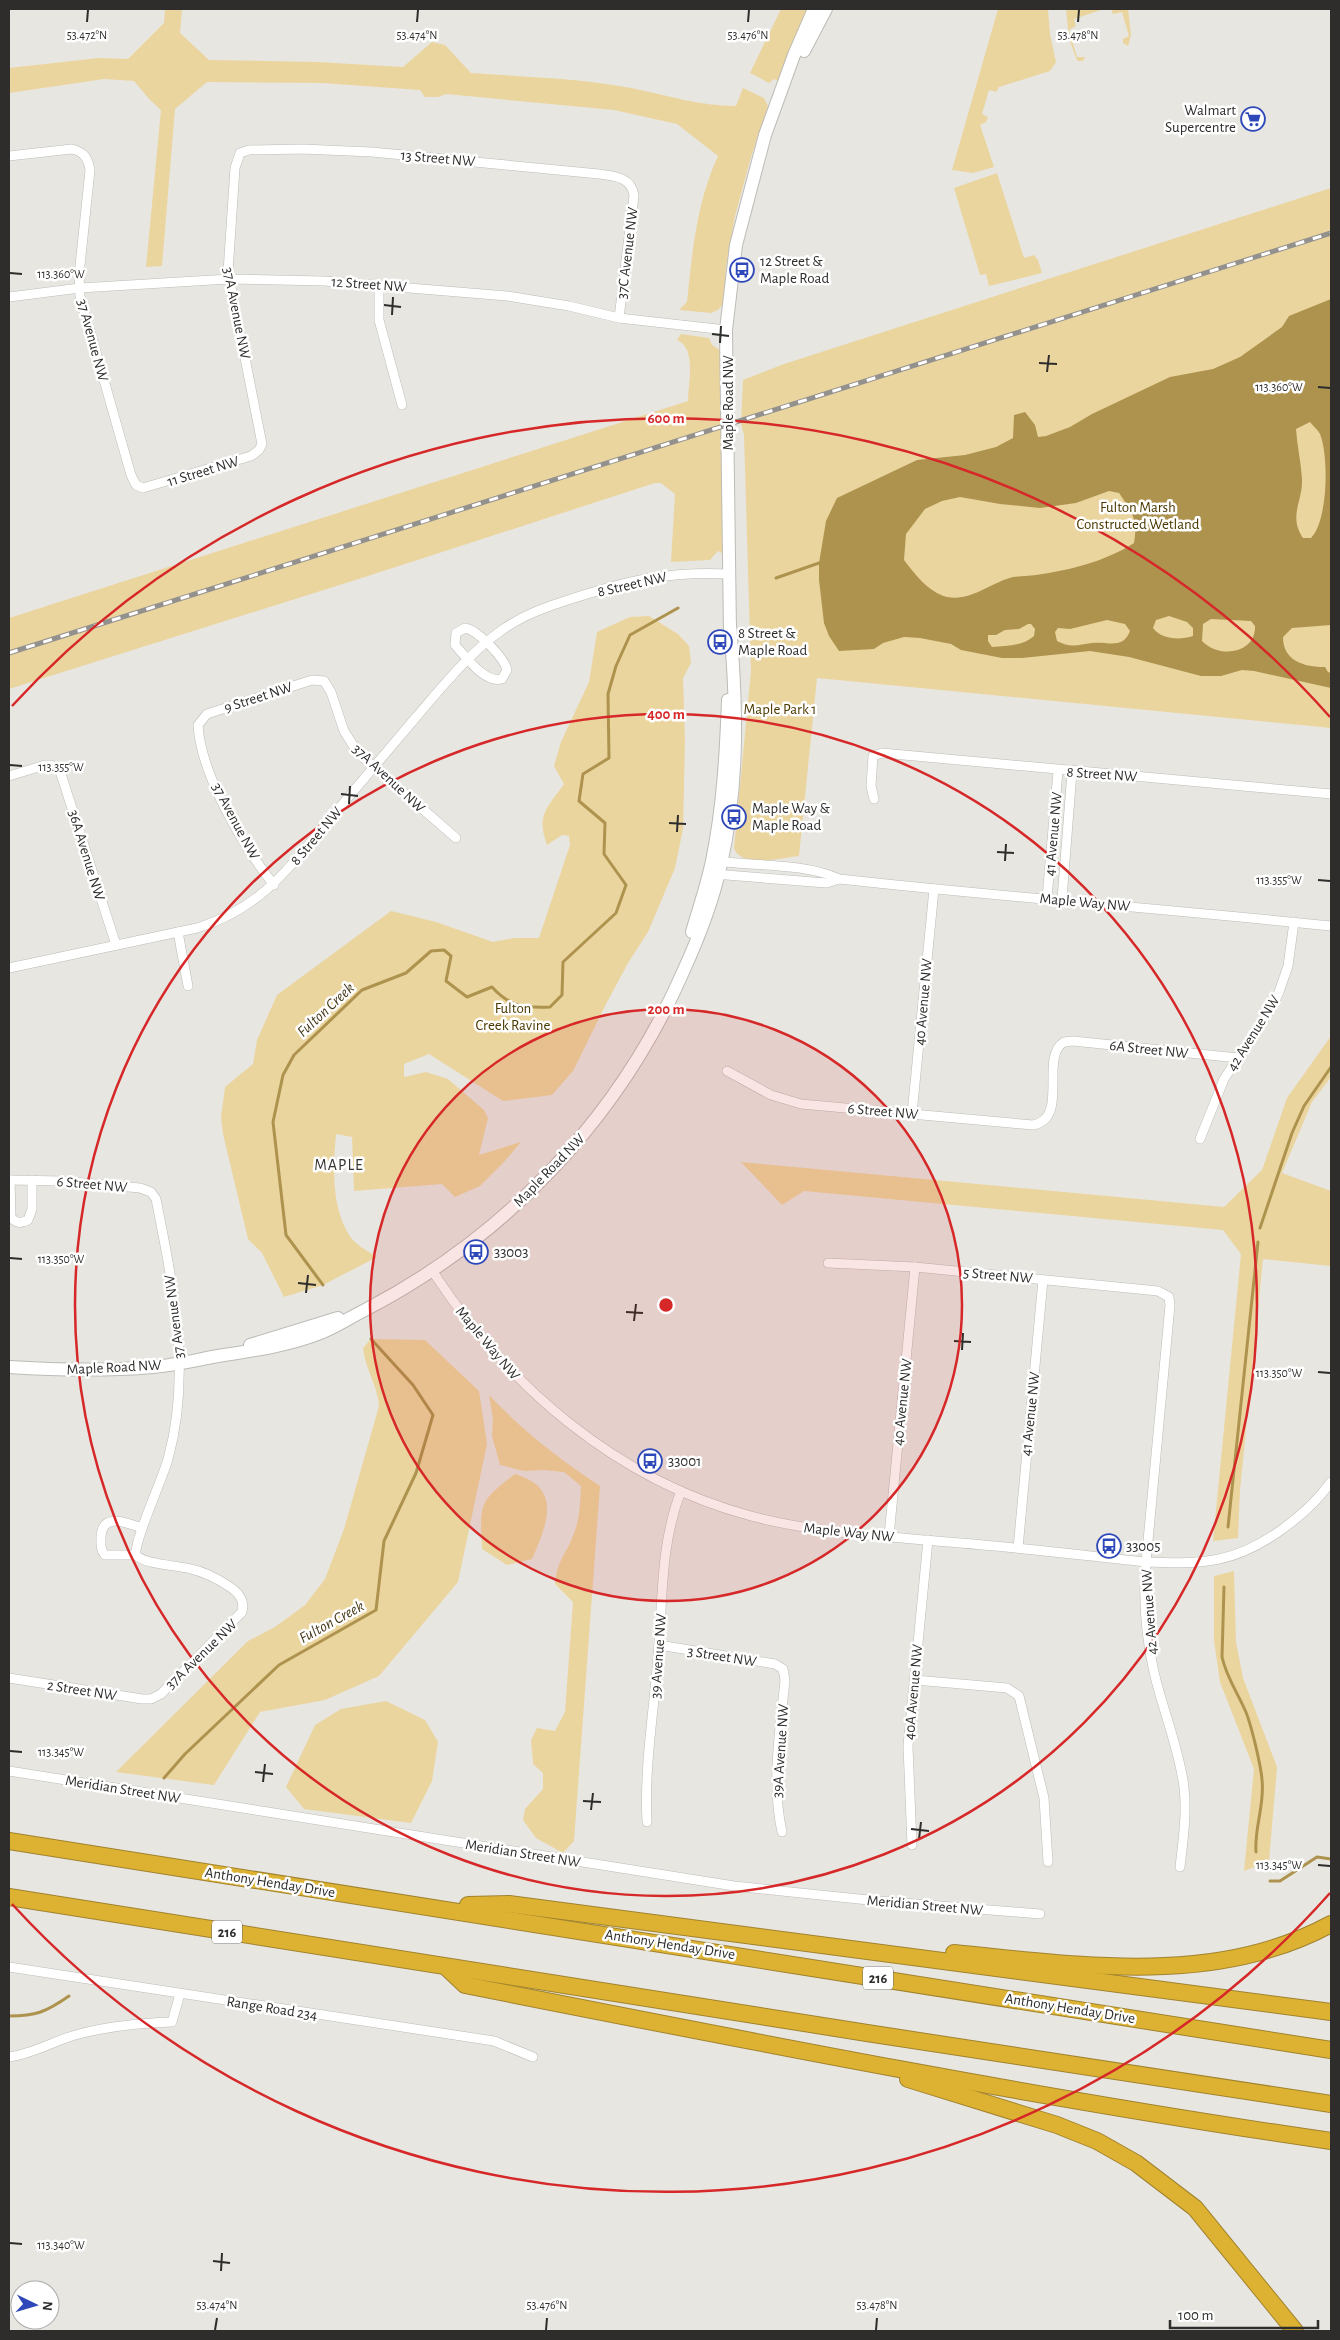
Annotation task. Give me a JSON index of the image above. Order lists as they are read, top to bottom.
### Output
{
  "streets": {
    "highway": ["Anthony Henday Drive", "216"],
    "street": [
      "13 Street NW",
      "37C Avenue NW",
      "12 Street NW",
      "37A Avenue NW",
      "37 Avenue NW",
      "Maple Road NW",
      "11 Street NW",
      "8 Street NW",
      "9 Street NW",
      "41 Avenue NW",
      "36A Avenue NW",
      "Maple Way NW",
      "40 Avenue NW",
      "42 Avenue NW",
      "6A Street NW",
      "6 Street NW",
      "5 Street NW",
      "39 Avenue NW",
      "3 Street NW",
      "2 Street NW",
      "40A Avenue NW",
      "39A Avenue NW",
      "Meridian Street NW",
      "Range Road 234"
    ]
  },
  "crossings": [
    ["13 Street NW", "37C Avenue NW"],
    ["13 Street NW", "37A Avenue NW"],
    ["37C Avenue NW", "12 Street NW"],
    ["12 Street NW", "37A Avenue NW"],
    ["12 Street NW", "37 Avenue NW"],
    ["12 Street NW", "Maple Road NW"],
    ["37A Avenue NW", "37 Avenue NW"],
    ["37A Avenue NW", "11 Street NW"],
    ["37A Avenue NW", "8 Street NW"],
    ["37A Avenue NW", "9 Street NW"],
    ["37A Avenue NW", "2 Street NW"],
    ["37 Avenue NW", "Maple Road NW"],
    ["37 Avenue NW", "11 Street NW"],
    ["37 Avenue NW", "8 Street NW"],
    ["37 Avenue NW", "9 Street NW"],
    ["37 Avenue NW", "6 Street NW"],
    ["Maple Road NW", "8 Street NW"],
    ["Maple Road NW", "Maple Way NW"],
    ["8 Street NW", "41 Avenue NW"],
    ["8 Street NW", "36A Avenue NW"],
    ["41 Avenue NW", "Maple Way NW"],
    ["41 Avenue NW", "5 Street NW"],
    ["Maple Way NW", "40 Avenue NW"],
    ["Maple Way NW", "42 Avenue NW"],
    ["Maple Way NW", "39 Avenue NW"],
    ["Maple Way NW", "40A Avenue NW"],
    ["40 Avenue NW", "6 Street NW"],
    ["40 Avenue NW", "5 Street NW"],
    ["42 Avenue NW", "6A Street NW"],
    ["42 Avenue NW", "5 Street NW"],
    ["6A Street NW", "6 Street NW"],
    ["39 Avenue NW", "3 Street NW"],
    ["3 Street NW", "39A Avenue NW"]
  ],
  "districts": ["MAPLE"],
  "water": ["Fulton Creek"],
  "parks": ["Fulton Marsh Constructed Wetland", "Maple Park 1", "Fulton Creek Ravine"],
  "places": {
    "supermarket": ["Walmart Supercentre"],
    "bus stop": [
      "12 Street & Maple Road",
      "8 Street & Maple Road",
      "Maple Way & Maple Road",
      "33003",
      "33001",
      "33005"
    ]
  },
  "scale_bar": "100 m",
  "north": "right",
  "coordinates": [
    "53.472°N",
    "53.474°N",
    "53.476°N",
    "53.478°N",
    "113.360°W",
    "113.355°W",
    "113.350°W",
    "113.345°W",
    "113.340°W"
  ],
  "rings": ["600 m", "400 m", "200 m"]
}
